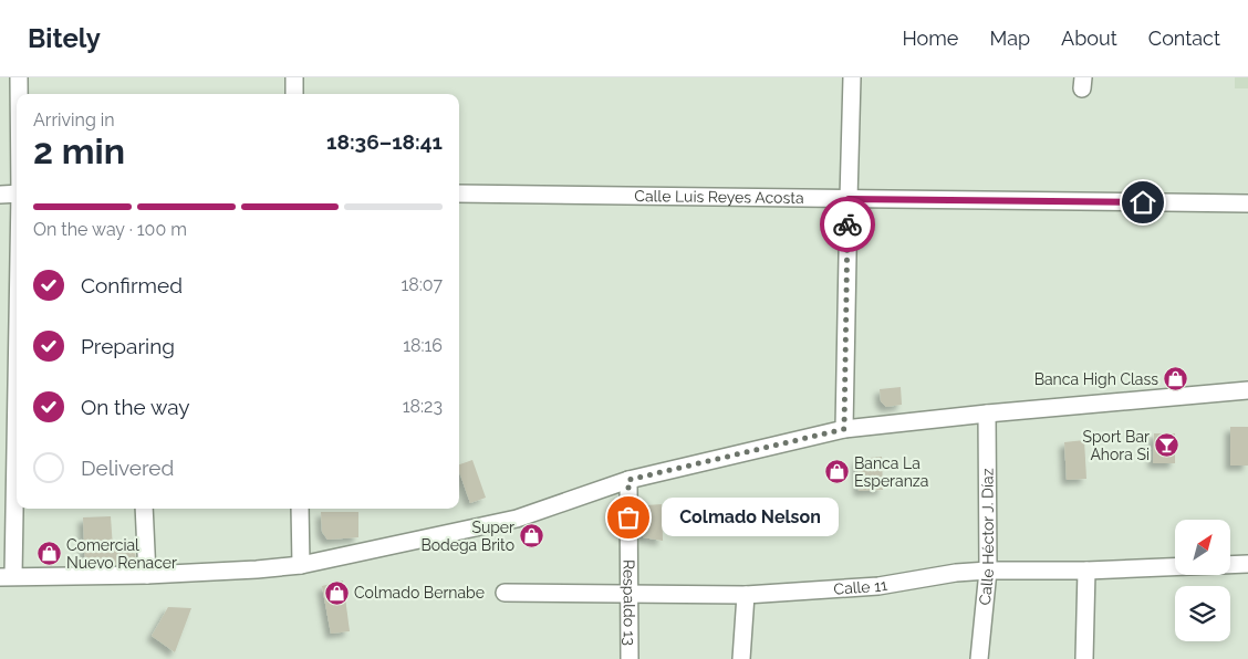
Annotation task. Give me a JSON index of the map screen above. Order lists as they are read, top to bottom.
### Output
{
  "streets": {
    "street": [
      "Calle Luis Reyes Acosta",
      "Calle Héctor J. Díaz",
      "Calle 11",
      "Respaldo 13"
    ]
  },
  "crossings": [
    ["Calle Héctor J. Díaz", "Calle 11"],
    ["Calle 11", "Respaldo 13"]
  ],
  "places": {
    "shop": [
      "Banca High Class",
      "Banca La Esperanza",
      "Super Bodega Brito",
      "Comercial Nuevo Renacer",
      "Colmado Bernabe"
    ],
    "bar": ["Sport Bar Ahora Si"],
    "other": ["Colmado Nelson"]
  },
  "north": "top right",
  "page": {
    "header": "Bitely",
    "nav": [
      "Home",
      "Map",
      "About",
      "Contact"
    ],
    "heading": ["2 min", "Arriving in", "18:36–18:41"],
    "bar": "On the way · 100 m",
    "list": [
      ["Confirmed", "18:07"],
      ["Preparing", "18:16"],
      ["On the way", "18:23"],
      "Delivered"
    ],
    "bubble": "Colmado Nelson"
  }
}
